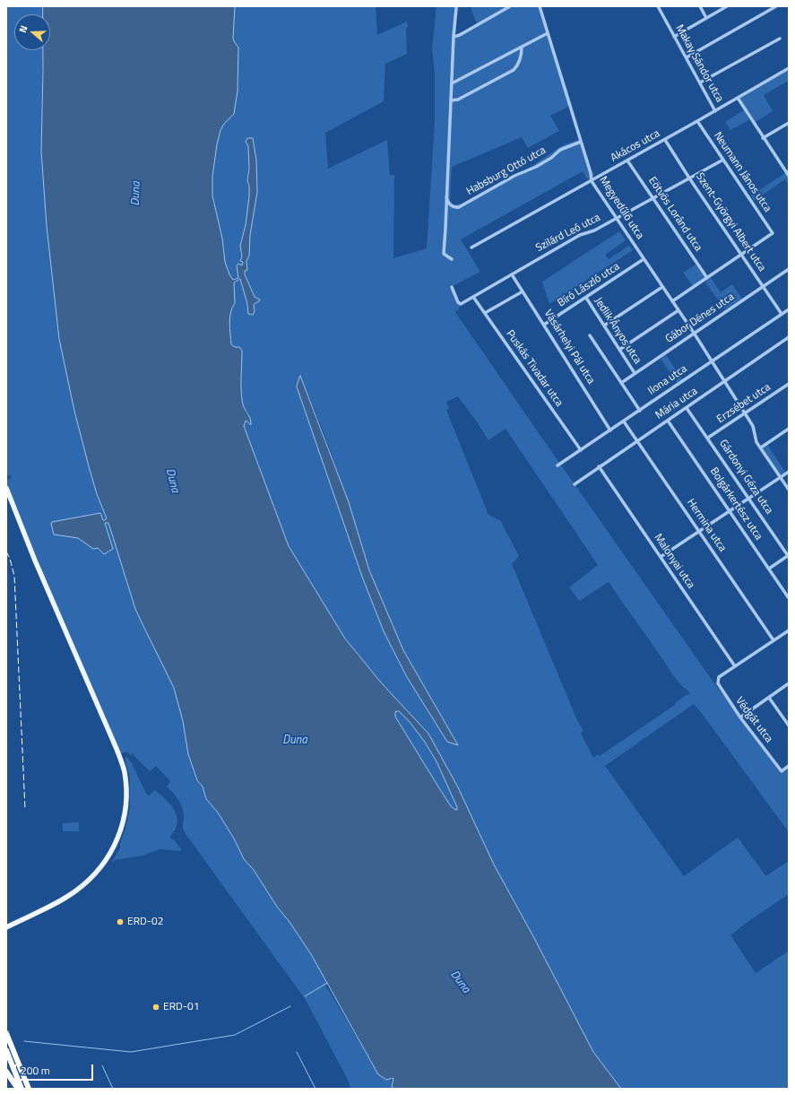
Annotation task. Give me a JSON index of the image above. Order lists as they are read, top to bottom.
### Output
{
  "streets": {
    "street": [
      "Makay Sándor utca",
      "Akácos utca",
      "Habsburg Ottó utca",
      "Neumann János utca",
      "Megyedűlő utca",
      "Eötvös Loránd utca",
      "Szent-Györgyi Albert utca",
      "Szilárd Leó utca",
      "Bíró László utca",
      "Gábor Dénes utca",
      "Jedlik Ányos utca",
      "Vásárhelyi Pál utca",
      "Puskás Tivadar utca",
      "Ilona utca",
      "Mária utca",
      "Erzsébet utca",
      "Gárdonyi Géza utca",
      "Bolgárkertész utca",
      "Hermina utca",
      "Malonyai utca",
      "Védgát utca"
    ]
  },
  "crossings": [
    ["Makay Sándor utca", "Akácos utca"],
    ["Akácos utca", "Neumann János utca"],
    ["Akácos utca", "Megyedűlő utca"],
    ["Akácos utca", "Eötvös Loránd utca"],
    ["Akácos utca", "Szent-Györgyi Albert utca"],
    ["Habsburg Ottó utca", "Megyedűlő utca"],
    ["Neumann János utca", "Szent-Györgyi Albert utca"],
    ["Neumann János utca", "Szilárd Leó utca"],
    ["Megyedűlő utca", "Szilárd Leó utca"],
    ["Megyedűlő utca", "Bíró László utca"],
    ["Megyedűlő utca", "Gábor Dénes utca"],
    ["Megyedűlő utca", "Ilona utca"],
    ["Megyedűlő utca", "Mária utca"],
    ["Megyedűlő utca", "Erzsébet utca"],
    ["Eötvös Loránd utca", "Szilárd Leó utca"],
    ["Szent-Györgyi Albert utca", "Szilárd Leó utca"],
    ["Szent-Györgyi Albert utca", "Gábor Dénes utca"],
    ["Szent-Györgyi Albert utca", "Ilona utca"],
    ["Szilárd Leó utca", "Vásárhelyi Pál utca"],
    ["Szilárd Leó utca", "Puskás Tivadar utca"],
    ["Bíró László utca", "Jedlik Ányos utca"],
    ["Bíró László utca", "Vásárhelyi Pál utca"],
    ["Gábor Dénes utca", "Jedlik Ányos utca"],
    ["Vásárhelyi Pál utca", "Ilona utca"],
    ["Puskás Tivadar utca", "Ilona utca"],
    ["Ilona utca", "Hermina utca"],
    ["Mária utca", "Gárdonyi Géza utca"],
    ["Mária utca", "Bolgárkertész utca"],
    ["Mária utca", "Hermina utca"],
    ["Mária utca", "Malonyai utca"],
    ["Erzsébet utca", "Gárdonyi Géza utca"],
    ["Malonyai utca", "Védgát utca"]
  ],
  "water": ["Duna"],
  "places": ["ERD-02", "ERD-01"],
  "scale_bar": "200 m",
  "north": "left"
}
